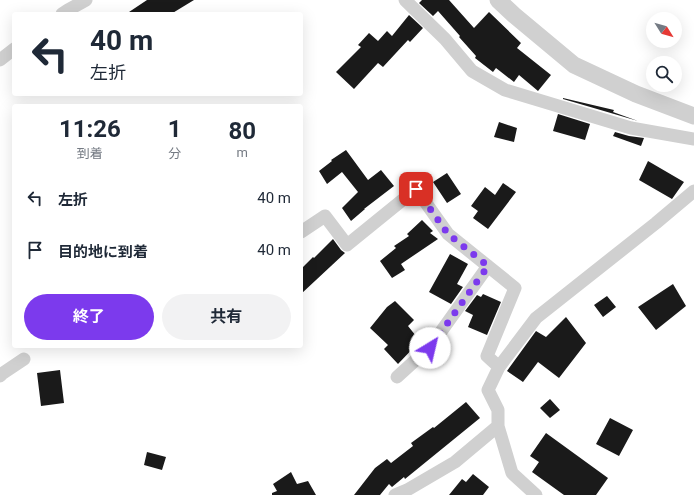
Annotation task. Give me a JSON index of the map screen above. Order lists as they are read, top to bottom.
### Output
{
  "north": "bottom right",
  "page": {
    "turn": ["40 m", "左折"],
    "eta": [
      "11:26",
      "到着",
      "1",
      "分",
      "80",
      "m"
    ],
    "list": [
      {
        "name": "左折",
        "value": "40 m"
      },
      {
        "name": "目的地に到着",
        "value": "40 m"
      }
    ],
    "buttons": ["終了", "共有"]
  }
}
